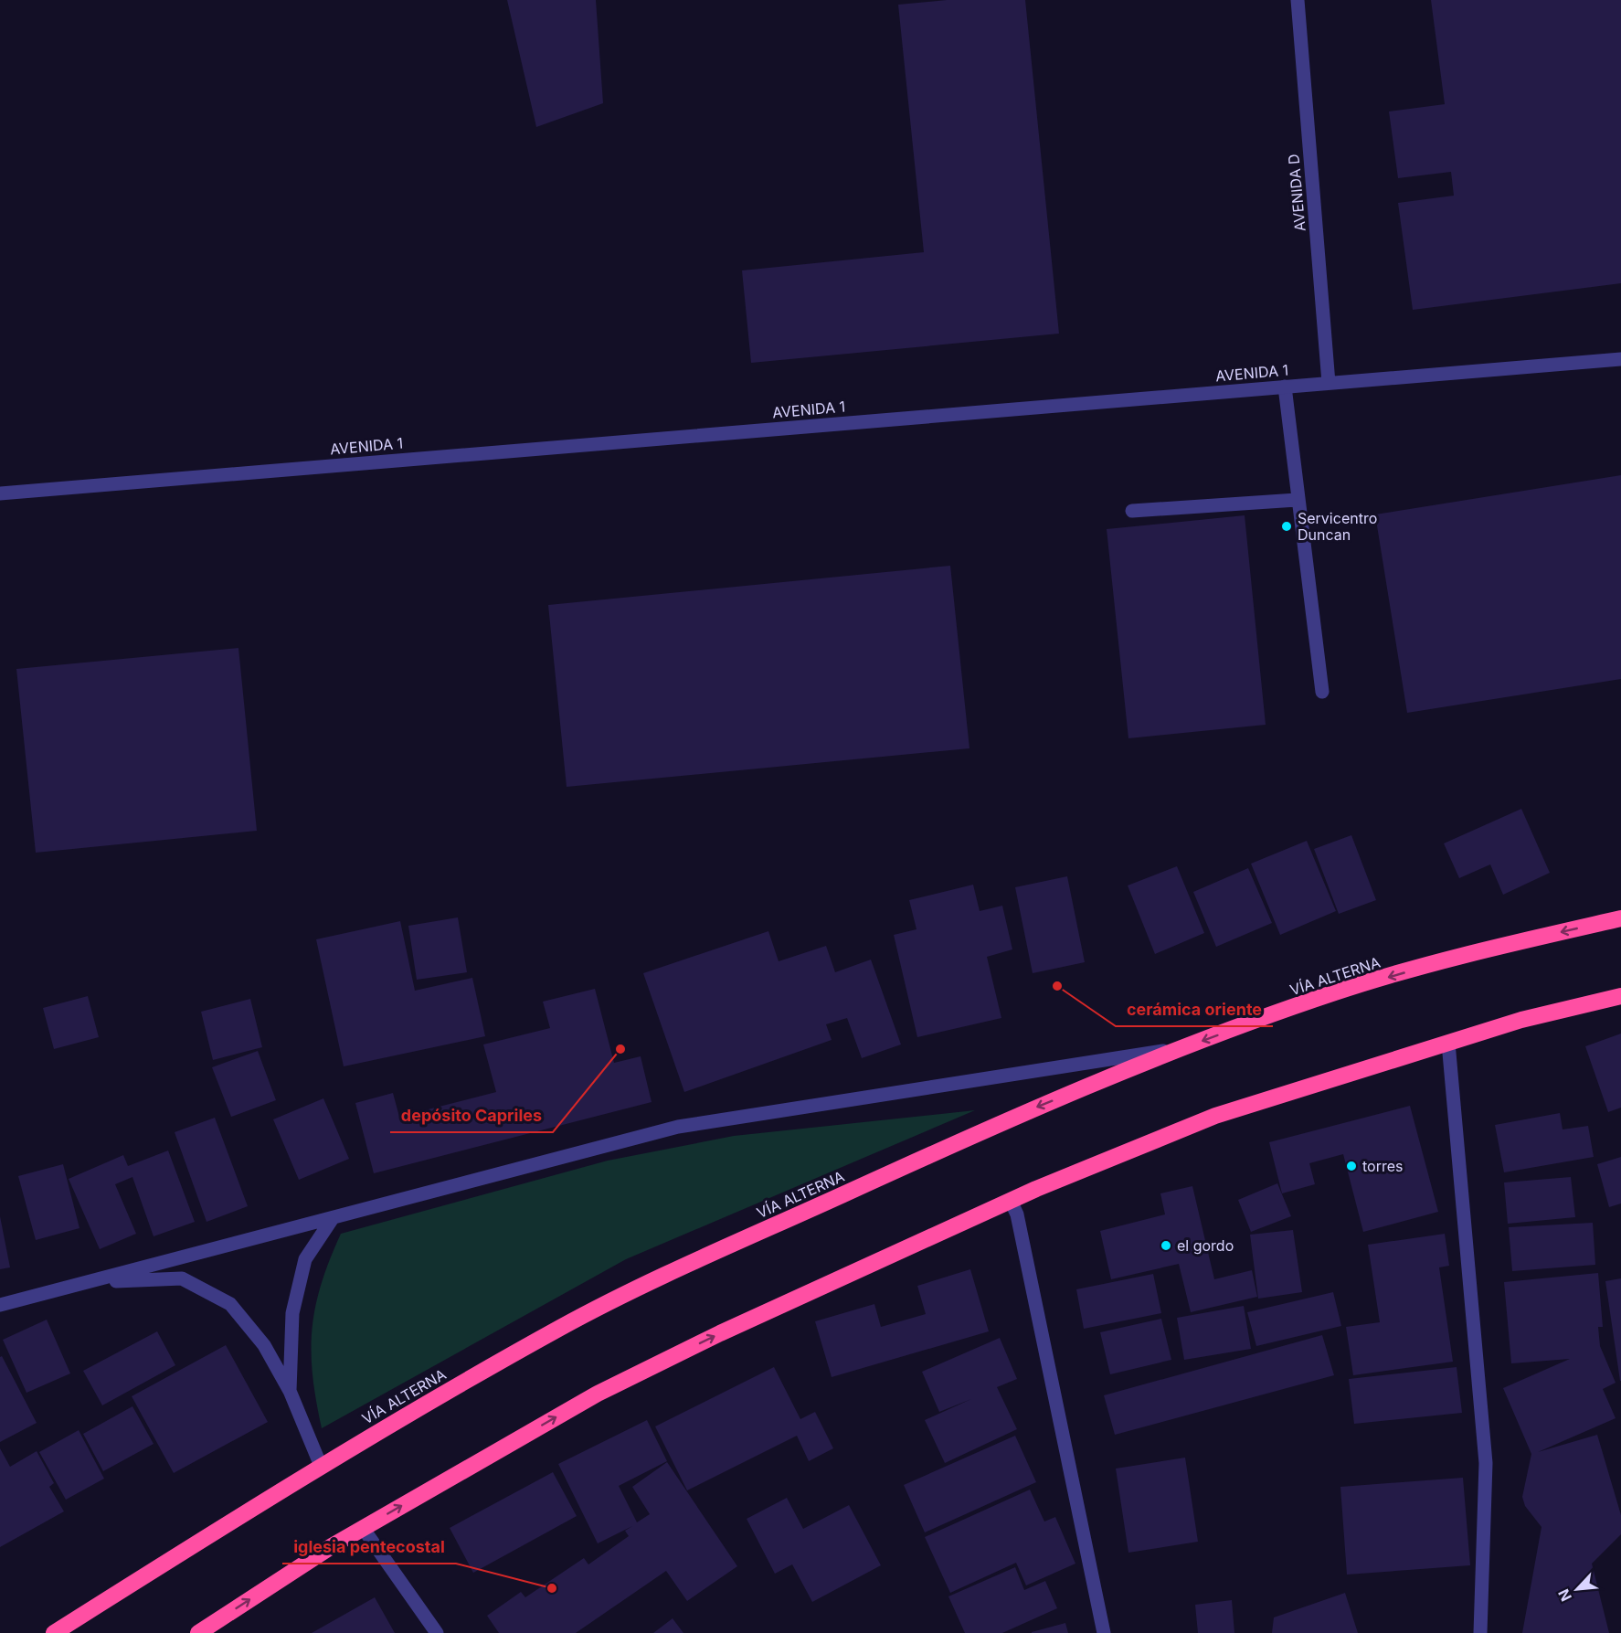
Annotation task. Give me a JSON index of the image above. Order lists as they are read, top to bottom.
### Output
{
  "streets": {
    "highway": ["VÍA ALTERNA"],
    "street": ["AVENIDA D", "AVENIDA 1"]
  },
  "crossings": [
    ["AVENIDA D", "AVENIDA 1"]
  ],
  "places": [
    "Servicentro Duncan",
    "cerámica oriente",
    "depósito Capriles",
    "torres",
    "el gordo",
    "iglesia pentecostal"
  ],
  "north": "bottom left"
}
